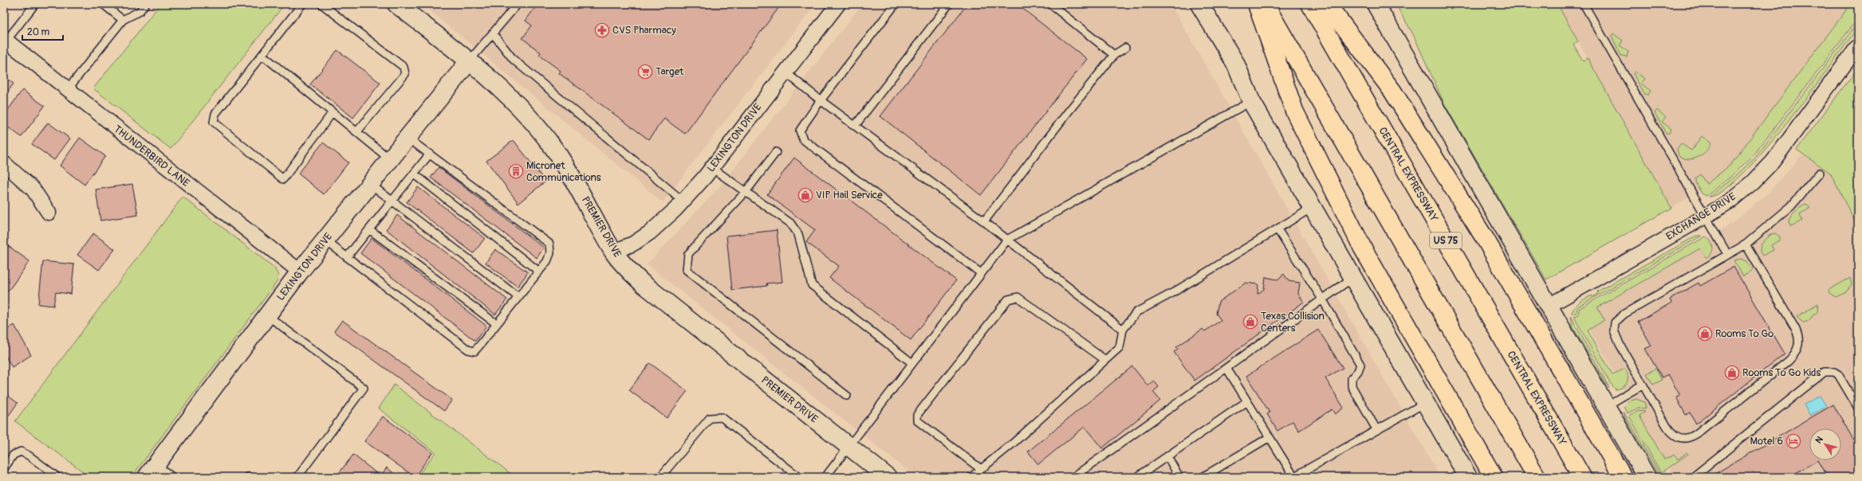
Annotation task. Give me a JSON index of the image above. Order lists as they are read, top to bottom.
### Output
{
  "streets": {
    "highway": ["CENTRAL EXPRESSWAY", "US 75"],
    "street": [
      "LEXINGTON DRIVE",
      "THUNDERBIRD LANE",
      "EXCHANGE DRIVE",
      "PREMIER DRIVE"
    ]
  },
  "crossings": [
    ["LEXINGTON DRIVE", "THUNDERBIRD LANE"],
    ["LEXINGTON DRIVE", "PREMIER DRIVE"]
  ],
  "places": {
    "pharmacy": ["CVS Pharmacy"],
    "supermarket": ["Target"],
    "building": ["Micronet Communications"],
    "shop": [
      "VIP Hail Service",
      "Texas Collision Centers",
      "Rooms To Go",
      "Rooms To Go Kids"
    ],
    "hotel": ["Motel 6"]
  },
  "scale_bar": "20 m",
  "north": "top left"
}
